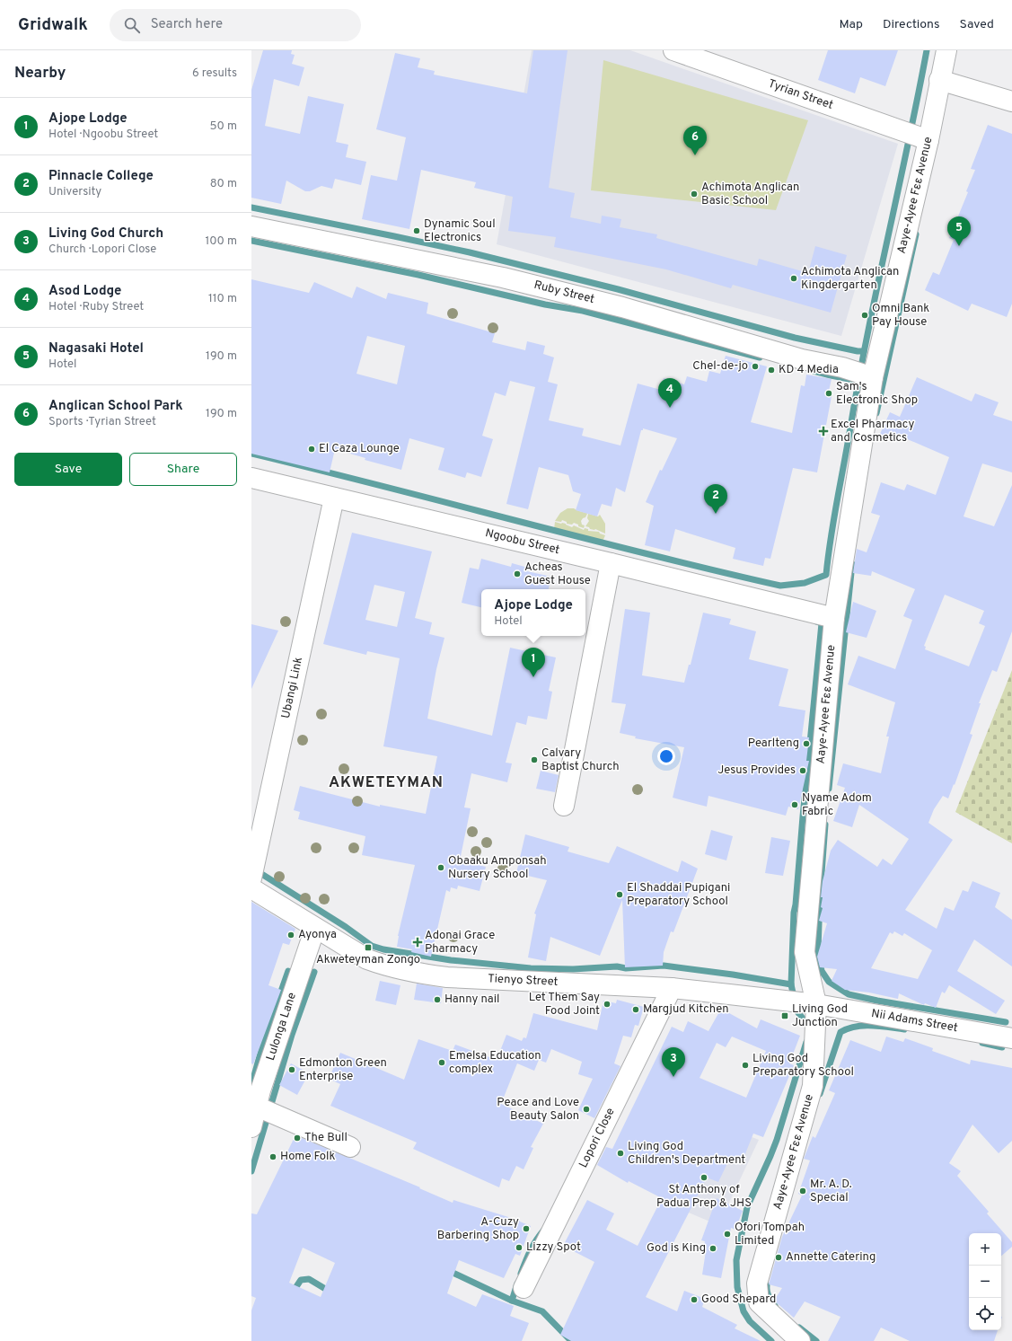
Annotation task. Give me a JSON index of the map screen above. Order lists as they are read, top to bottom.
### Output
{
  "streets": {
    "street": [
      "Tyrian Street",
      "Aaye-Ayee Fɛɛ Avenue",
      "Ruby Street",
      "Ngoobu Street",
      "Ubangi Link",
      "Tienyo Street",
      "Nii Adams Street",
      "Lulonga Lane",
      "Lopori Close"
    ]
  },
  "crossings": [
    ["Tyrian Street", "Aaye-Ayee Fɛɛ Avenue"],
    ["Aaye-Ayee Fɛɛ Avenue", "Ruby Street"],
    ["Aaye-Ayee Fɛɛ Avenue", "Ngoobu Street"],
    ["Aaye-Ayee Fɛɛ Avenue", "Tienyo Street"],
    ["Aaye-Ayee Fɛɛ Avenue", "Nii Adams Street"],
    ["Ngoobu Street", "Ubangi Link"],
    ["Tienyo Street", "Nii Adams Street"],
    ["Tienyo Street", "Lulonga Lane"],
    ["Tienyo Street", "Lopori Close"]
  ],
  "districts": ["AKWETEYMAN"],
  "places": {
    "other": [
      "Achimota Anglican Basic School",
      "Dynamic Soul Electronics",
      "Achimota Anglican Kingdergarten",
      "Omni Bank Pay House",
      "Chel-de-jo",
      "KD 4 Media",
      "Sam's Electronic Shop",
      "El Caza Lounge",
      "Acheas Guest House",
      "Pearlteng",
      "Calvary Baptist Church",
      "Jesus Provides",
      "Nyame Adom Fabric",
      "Obaaku Amponsah Nursery School",
      "El Shaddai Pupigani Preparatory School",
      "Ayonya",
      "Hanny nail",
      "Let Them Say Food Joint",
      "Margjud Kitchen",
      "Emelsa Education complex",
      "Living God Preparatory School",
      "Edmonton Green Enterprise",
      "Peace and Love Beauty Salon",
      "The Bull",
      "Living God Children's Department",
      "Home Folk",
      "St Anthony of Padua Prep & JHS",
      "Mr. A. D. Special",
      "A-Cuzy Barbering Shop",
      "Ofori Tompah Limited",
      "Lizzy Spot",
      "God is King",
      "Annette Catering",
      "Good Shepard"
    ],
    "health": ["Excel Pharmacy and Cosmetics", "Adonai Grace Pharmacy"],
    "transit": ["Akweteyman Zongo", "Living God Junction"]
  },
  "page": {
    "header": "Gridwalk",
    "search": "Search here",
    "nav": ["Map", "Directions", "Saved"],
    "heading": ["Nearby", "6 results"],
    "list": [
      {
        "mark": "1",
        "name": "Ajope Lodge",
        "note": "Hotel · Ngoobu Street",
        "value": "50 m"
      },
      {
        "mark": "2",
        "name": "Pinnacle College",
        "note": "University",
        "value": "80 m"
      },
      {
        "mark": "3",
        "name": "Living God Church",
        "note": "Church · Lopori Close",
        "value": "100 m"
      },
      {
        "mark": "4",
        "name": "Asod Lodge",
        "note": "Hotel · Ruby Street",
        "value": "110 m"
      },
      {
        "mark": "5",
        "name": "Nagasaki Hotel",
        "note": "Hotel",
        "value": "190 m"
      },
      {
        "mark": "6",
        "name": "Anglican School Park",
        "note": "Sports · Tyrian Street",
        "value": "190 m"
      }
    ],
    "pins": [
      "6",
      "5",
      "4",
      "2",
      "1",
      "3"
    ],
    "buttons": ["Save", "Share"],
    "popup": ["Ajope Lodge", "Hotel"],
    "map_buttons": ["+", "−"]
  }
}
